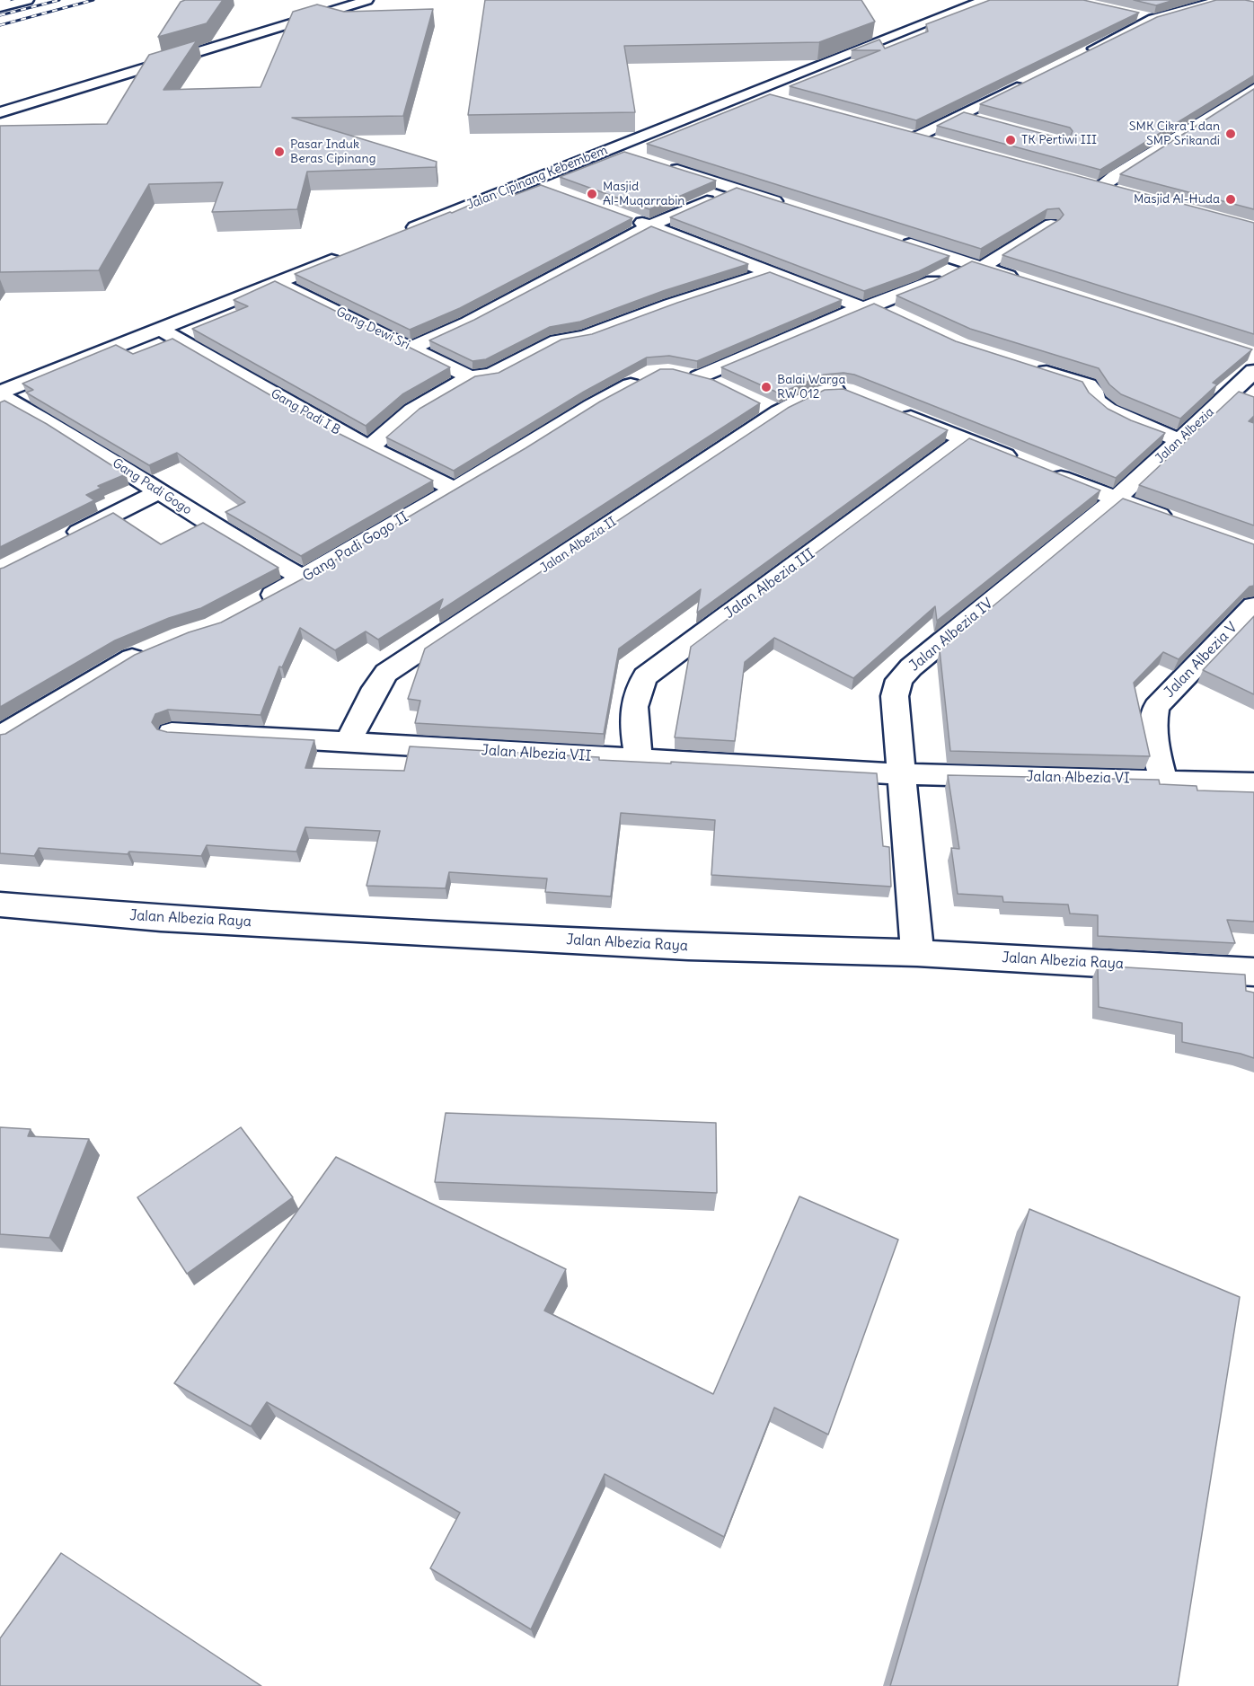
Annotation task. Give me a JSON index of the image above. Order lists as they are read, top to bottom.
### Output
{
  "streets": {
    "street": [
      "Jalan Cipinang Kebembem",
      "Gang Dewi Sri",
      "Gang Padi I B",
      "Jalan Albezia",
      "Gang Padi Gogo",
      "Jalan Albezia II",
      "Gang Padi Gogo II",
      "Jalan Albezia III",
      "Jalan Albezia IV",
      "Jalan Albezia V",
      "Jalan Albezia VII",
      "Jalan Albezia VI",
      "Jalan Albezia Raya"
    ]
  },
  "crossings": [
    ["Gang Padi I B", "Gang Padi Gogo II"],
    ["Jalan Albezia", "Jalan Albezia IV"],
    ["Gang Padi Gogo", "Gang Padi Gogo II"],
    ["Jalan Albezia II", "Jalan Albezia VII"],
    ["Jalan Albezia III", "Jalan Albezia VII"],
    ["Jalan Albezia IV", "Jalan Albezia VII"],
    ["Jalan Albezia IV", "Jalan Albezia VI"],
    ["Jalan Albezia IV", "Jalan Albezia Raya"],
    ["Jalan Albezia V", "Jalan Albezia VI"],
    ["Jalan Albezia VII", "Jalan Albezia VI"]
  ],
  "places": [
    "SMK Cikra I dan SMP Srikandi",
    "TK Pertiwi III",
    "Pasar Induk Beras Cipinang",
    "Masjid Al-Muqarrabin",
    "Masjid Al-Huda",
    "Balai Warga RW 012"
  ]
}
